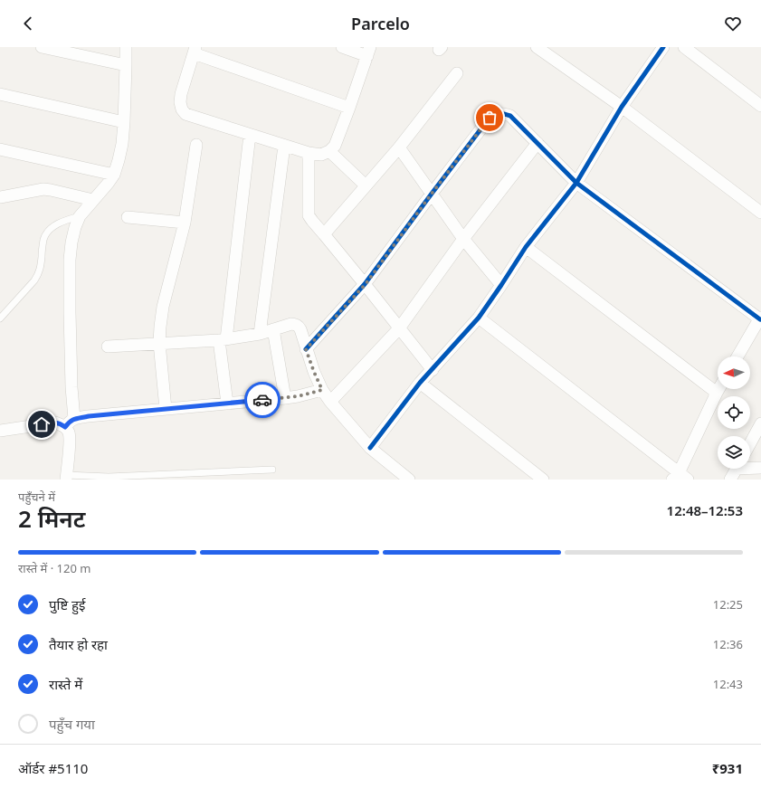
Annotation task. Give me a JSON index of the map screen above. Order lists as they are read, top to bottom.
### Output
{
  "north": "left",
  "page": {
    "header": "Parcelo",
    "heading": ["2 मिनट", "पहुँचने में", "12:48–12:53"],
    "panel": ["ऑर्डर #5110", "₹931"],
    "bar": "रास्ते में · 120 m",
    "list": [
      ["पुष्टि हुई", "12:25"],
      ["तैयार हो रहा", "12:36"],
      ["रास्ते में", "12:43"],
      "पहुँच गया"
    ]
  }
}
